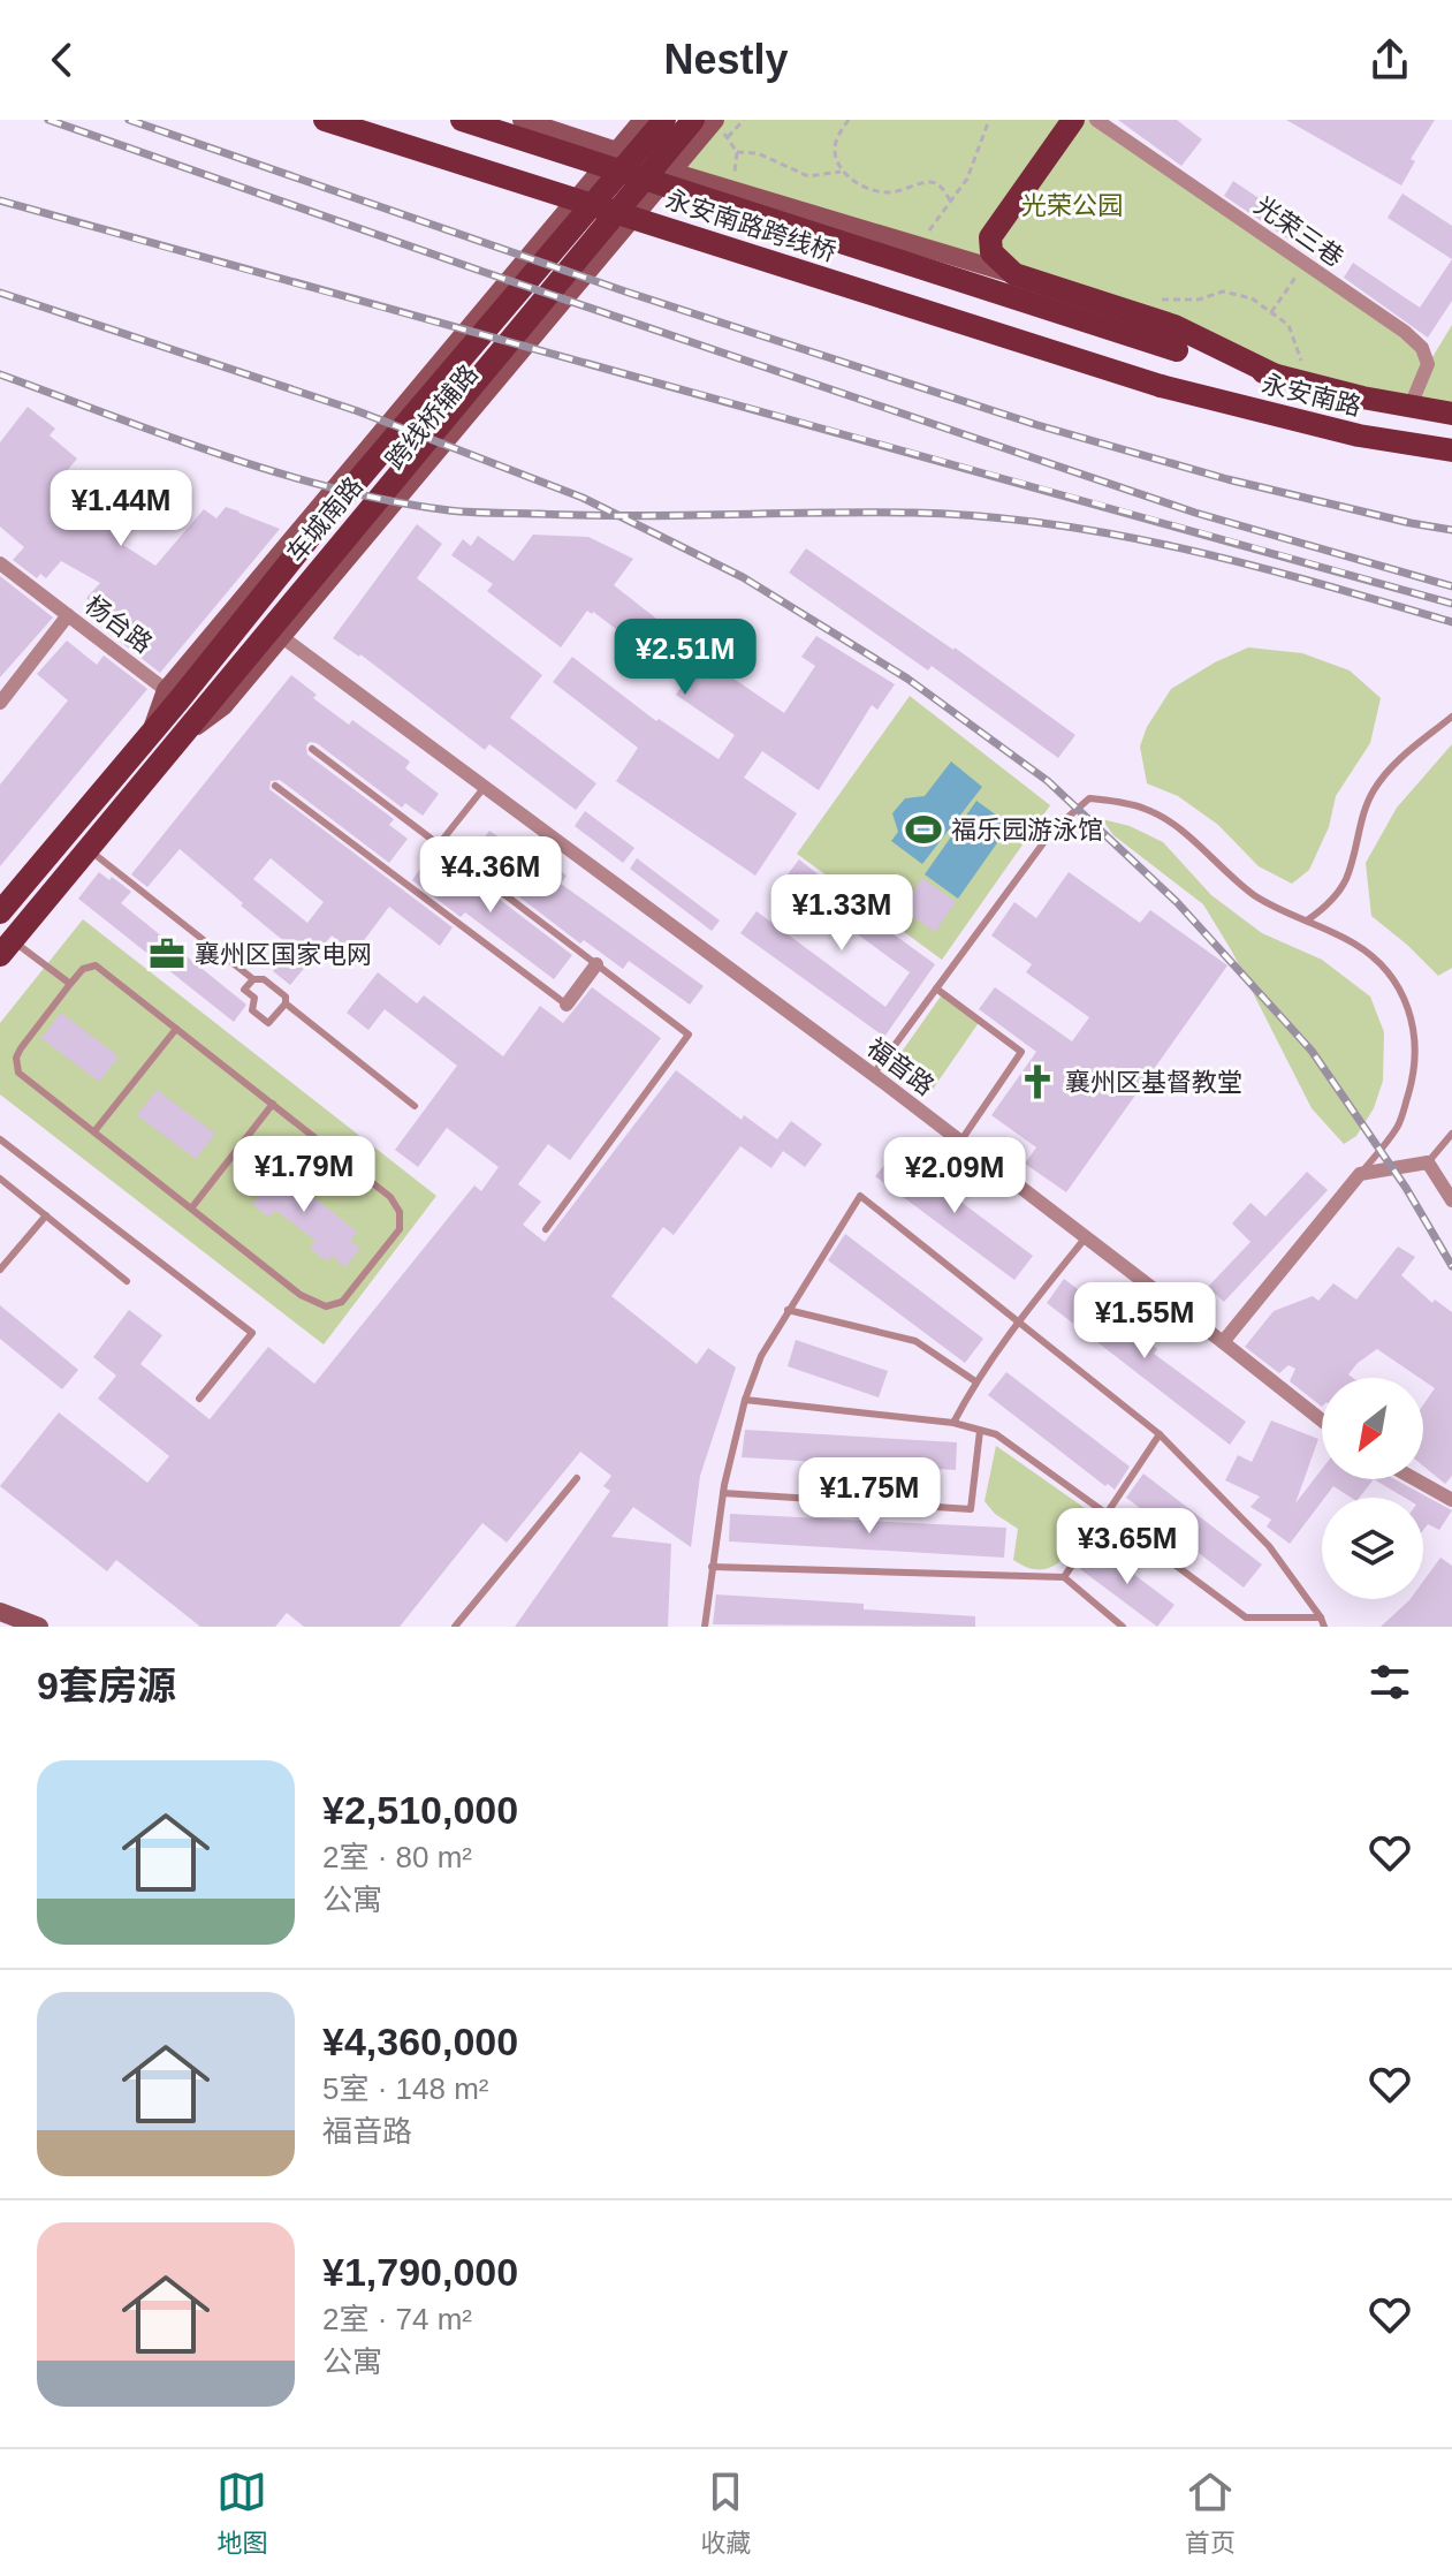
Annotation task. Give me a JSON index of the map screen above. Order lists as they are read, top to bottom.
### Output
{
  "streets": {
    "main road": ["永安南路跨线桥", "永安南路", "车城南路"],
    "street": [
      "光荣三巷",
      "跨线桥辅路",
      "杨台路",
      "福音路"
    ]
  },
  "crossings": [
    ["永安南路跨线桥", "永安南路"],
    ["光荣三巷", "永安南路"],
    ["跨线桥辅路", "车城南路"],
    ["跨线桥辅路", "杨台路"],
    ["跨线桥辅路", "福音路"]
  ],
  "parks": ["光荣公园"],
  "places": {
    "sports": ["福乐园游泳馆"],
    "office": ["襄州区国家电网"],
    "church": ["襄州区基督教堂"]
  },
  "north": "bottom left",
  "page": {
    "header": "Nestly",
    "price": [
      "¥1.44M",
      "¥2.51M",
      "¥4.36M",
      "¥1.33M",
      "¥1.79M",
      "¥2.09M",
      "¥1.55M",
      "¥1.75M",
      "¥3.65M"
    ],
    "heading": "9套房源",
    "list": [
      {
        "name": "¥2,510,000",
        "note": "2室 · 80 m² · 公寓"
      },
      {
        "name": "¥4,360,000",
        "note": "5室 · 148 m² · 福音路"
      },
      {
        "name": "¥1,790,000",
        "note": "2室 · 74 m² · 公寓"
      }
    ],
    "tabs": ["地图", "收藏", "首页"]
  }
}
